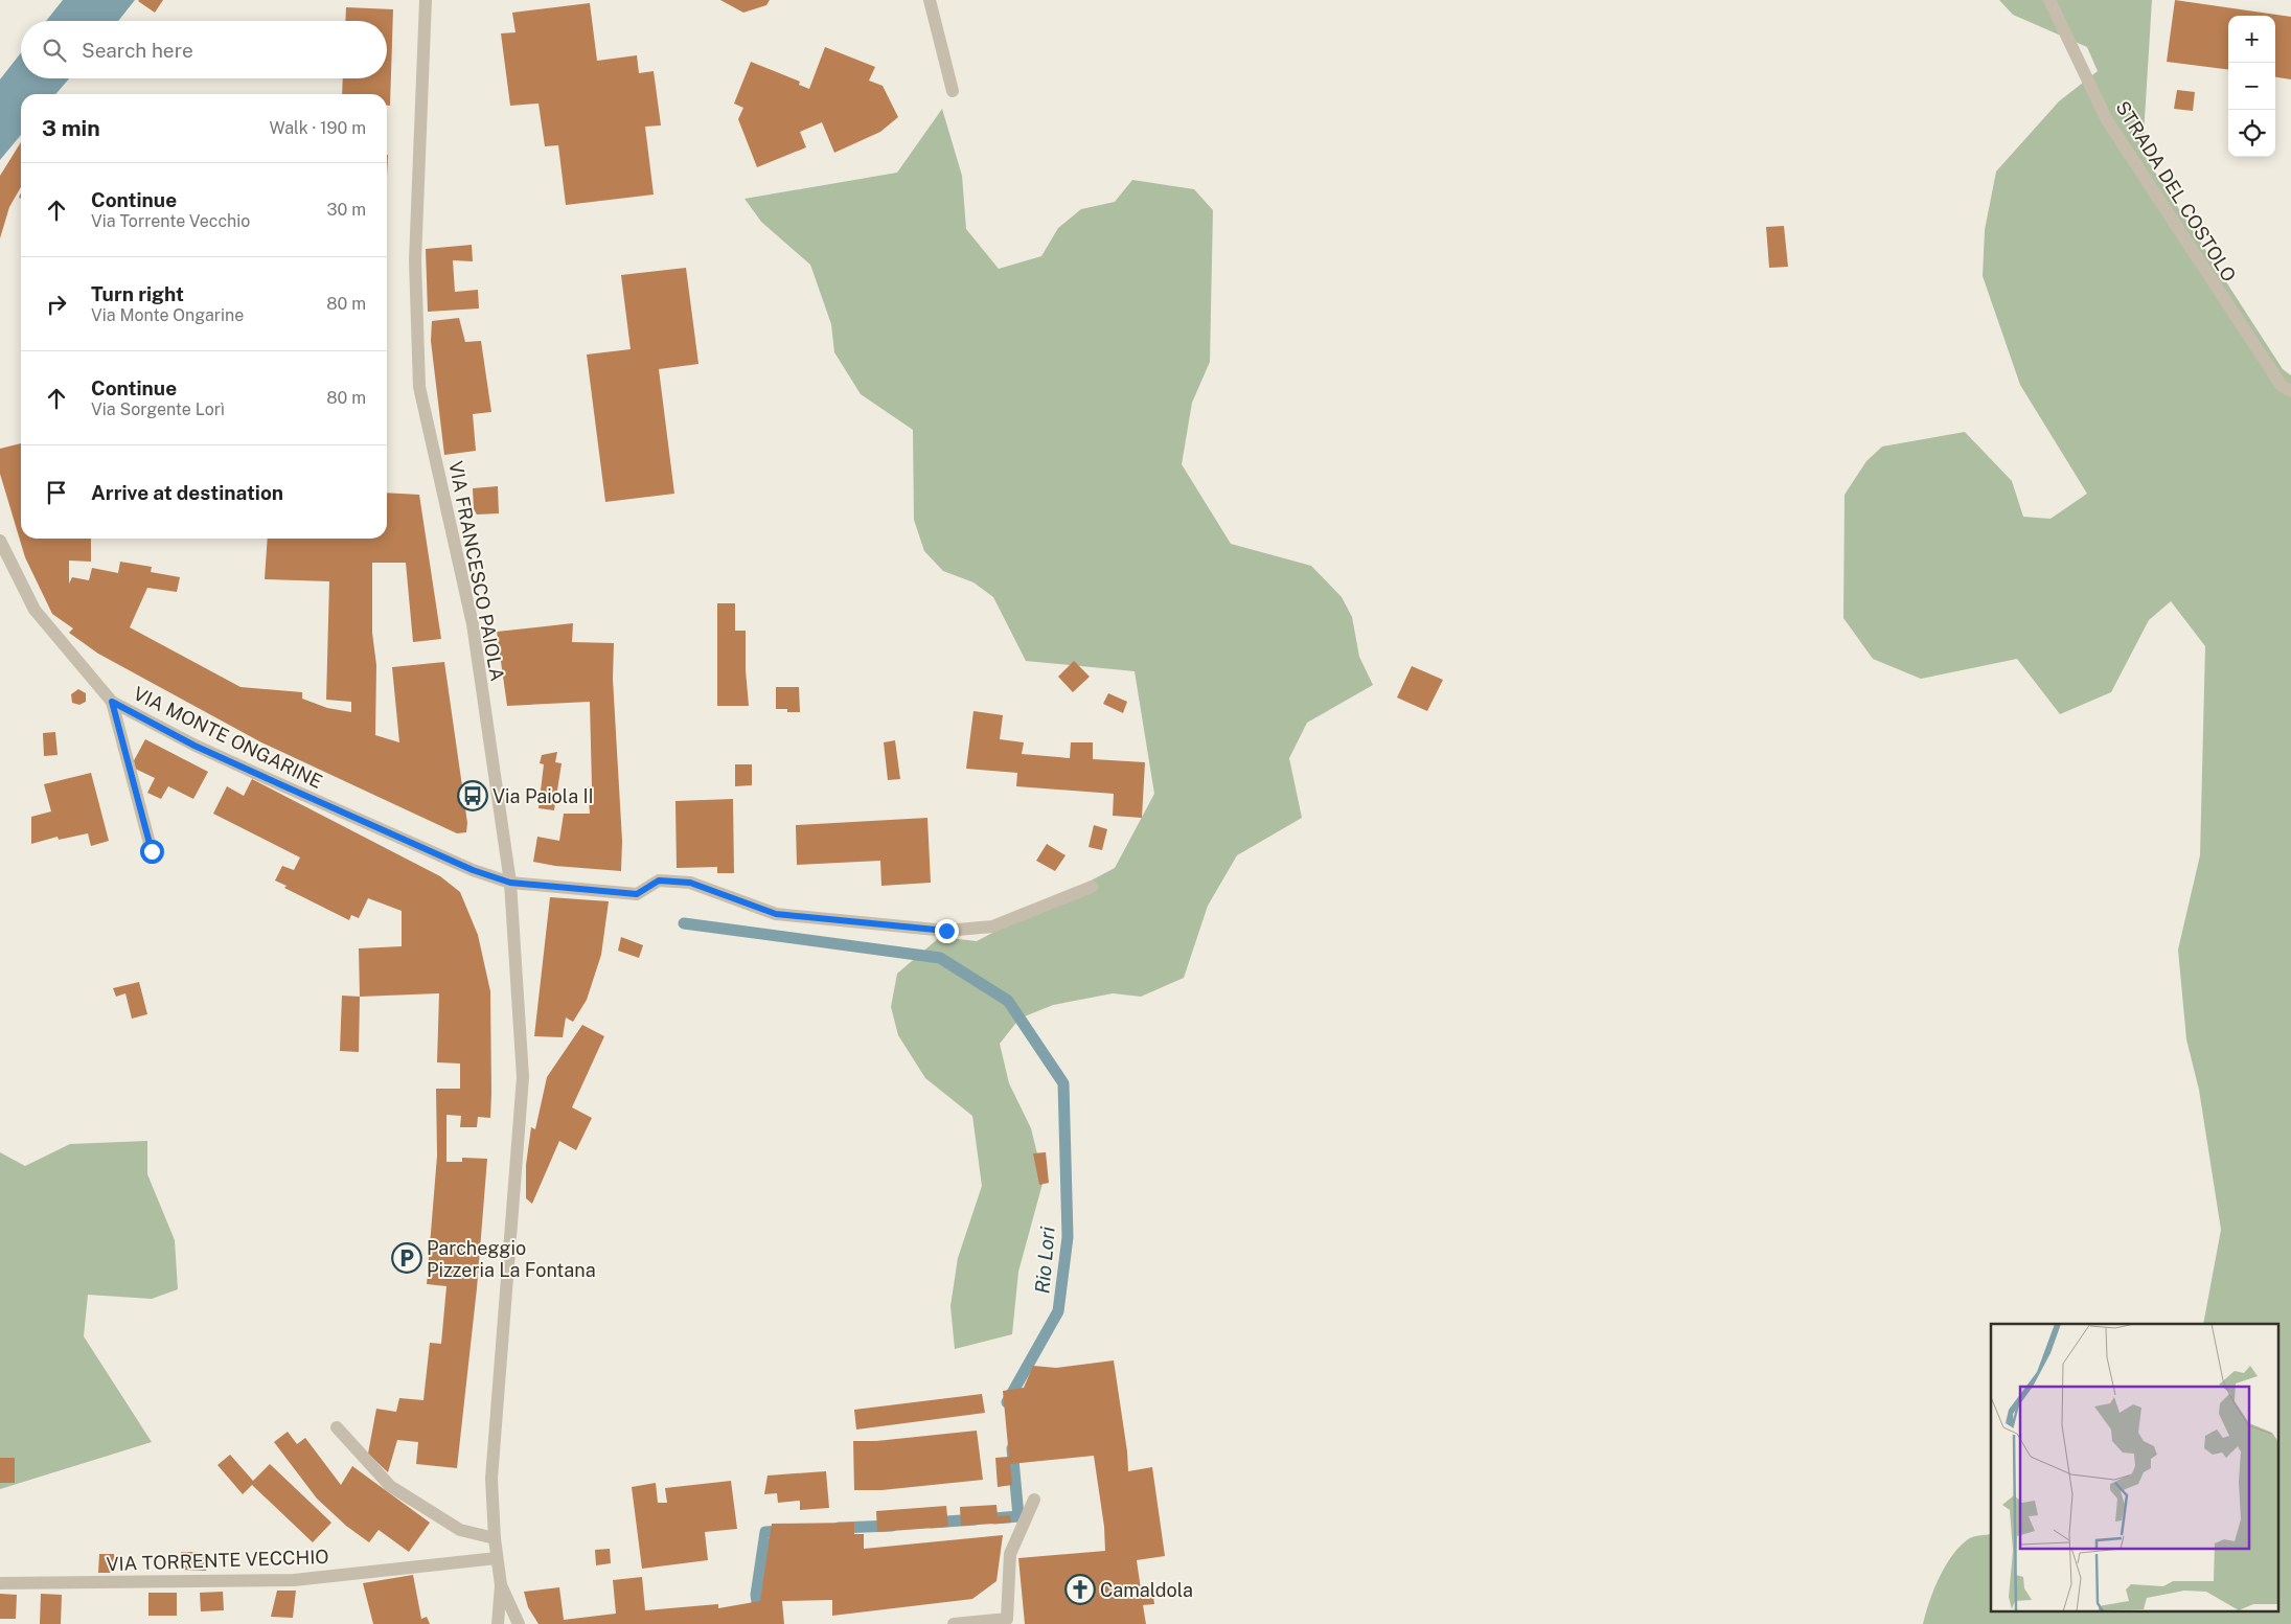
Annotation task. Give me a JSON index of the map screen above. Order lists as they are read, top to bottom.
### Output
{
  "streets": {
    "street": [
      "STRADA DEL COSTOLO",
      "VIA FRANCESCO PAIOLA",
      "VIA MONTE ONGARINE",
      "VIA TORRENTE VECCHIO"
    ]
  },
  "crossings": [
    ["VIA FRANCESCO PAIOLA", "VIA MONTE ONGARINE"],
    ["VIA FRANCESCO PAIOLA", "VIA TORRENTE VECCHIO"]
  ],
  "water": ["Rio Lori"],
  "places": {
    "bus stop": ["Via Paiola II"],
    "parking": ["Parcheggio Pizzeria La Fontana"],
    "church": ["Camaldola"]
  },
  "page": {
    "map_buttons": ["+", "−"],
    "search": "Search here",
    "heading": ["3 min", "Walk · 190 m"],
    "list": [
      ["Continue", "Via Torrente Vecchio", "30 m"],
      ["Turn right", "Via Monte Ongarine", "80 m"],
      ["Continue", "Via Sorgente Lorì", "80 m"],
      "Arrive at destination"
    ]
  }
}
